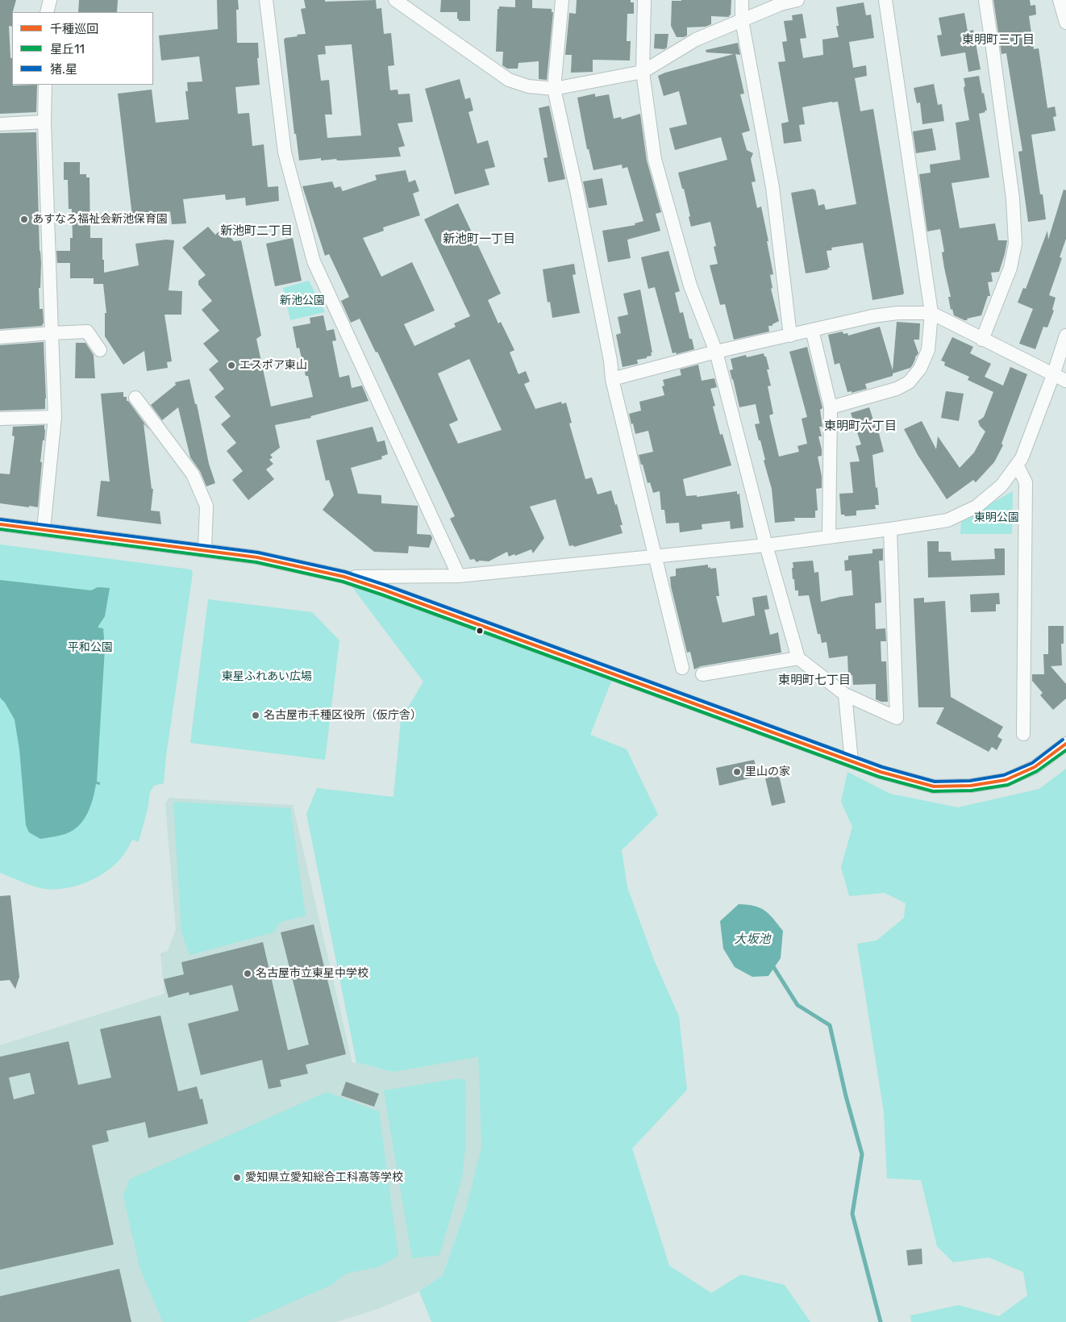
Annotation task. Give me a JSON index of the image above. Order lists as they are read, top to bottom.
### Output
{
  "districts": [
    "東明町三丁目",
    "新池町二丁目",
    "新池町一丁目",
    "東明町六丁目",
    "東明町七丁目"
  ],
  "water": ["大坂池"],
  "parks": [
    "新池公園",
    "東明公園",
    "平和公園",
    "東星ふれあい広場"
  ],
  "places": [
    "あすなろ福祉会新池保育園",
    "エスポア東山",
    "名古屋市千種区役所（仮庁舎）",
    "里山の家",
    "名古屋市立東星中学校",
    "愛知県立愛知総合工科高等学校"
  ],
  "lines": ["transit line 猪.星", "transit line 千種巡回", "transit line 星丘11"],
  "legend": ["千種巡回", "星丘11", "猪.星"]
}
